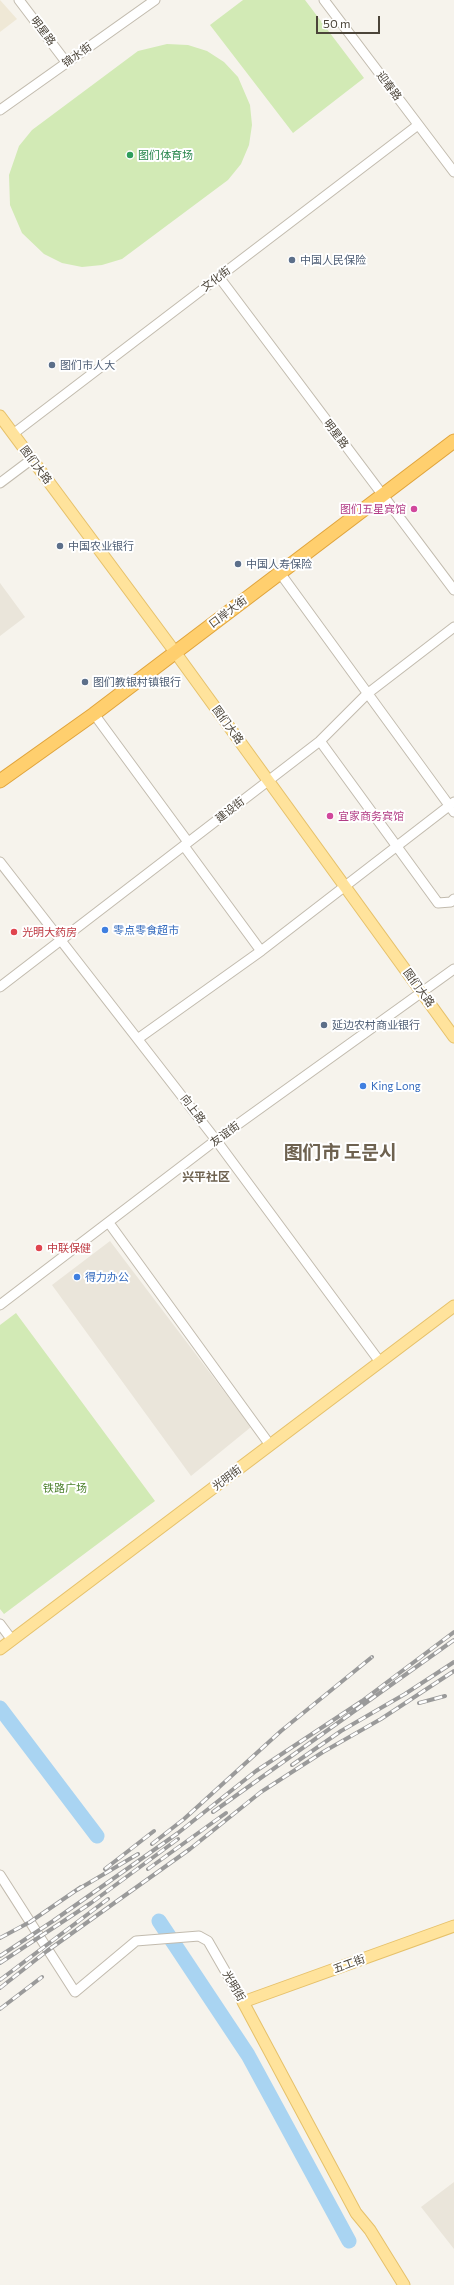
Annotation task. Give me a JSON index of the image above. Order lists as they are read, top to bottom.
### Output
{
  "streets": {
    "highway": ["口岸大街"],
    "main road": ["图们大路", "光明街", "五工街"],
    "street": [
      "明星路",
      "锦水街",
      "迎春路",
      "文化街",
      "建设街",
      "向上路",
      "友谊街"
    ]
  },
  "crossings": [
    ["明星路", "锦水街"],
    ["明星路", "文化街"],
    ["明星路", "口岸大街"],
    ["迎春路", "文化街"],
    ["文化街", "图们大路"],
    ["图们大路", "口岸大街"],
    ["图们大路", "建设街"],
    ["图们大路", "友谊街"],
    ["建设街", "向上路"],
    ["向上路", "友谊街"],
    ["向上路", "光明街"],
    ["光明街", "五工街"]
  ],
  "districts": ["图们市 도문시", "兴平社区"],
  "parks": ["铁路广场"],
  "places": [
    "图们体育场",
    "中国人民保险",
    "图们市人大",
    "图们五星宾馆",
    "中国农业银行",
    "中国人寿保险",
    "图们教银村镇银行",
    "宜家商务宾馆",
    "零点零食超市",
    "光明大药房",
    "延边农村商业银行",
    "King Long",
    "中联保健",
    "得力办公"
  ],
  "scale_bar": "50 m"
}
